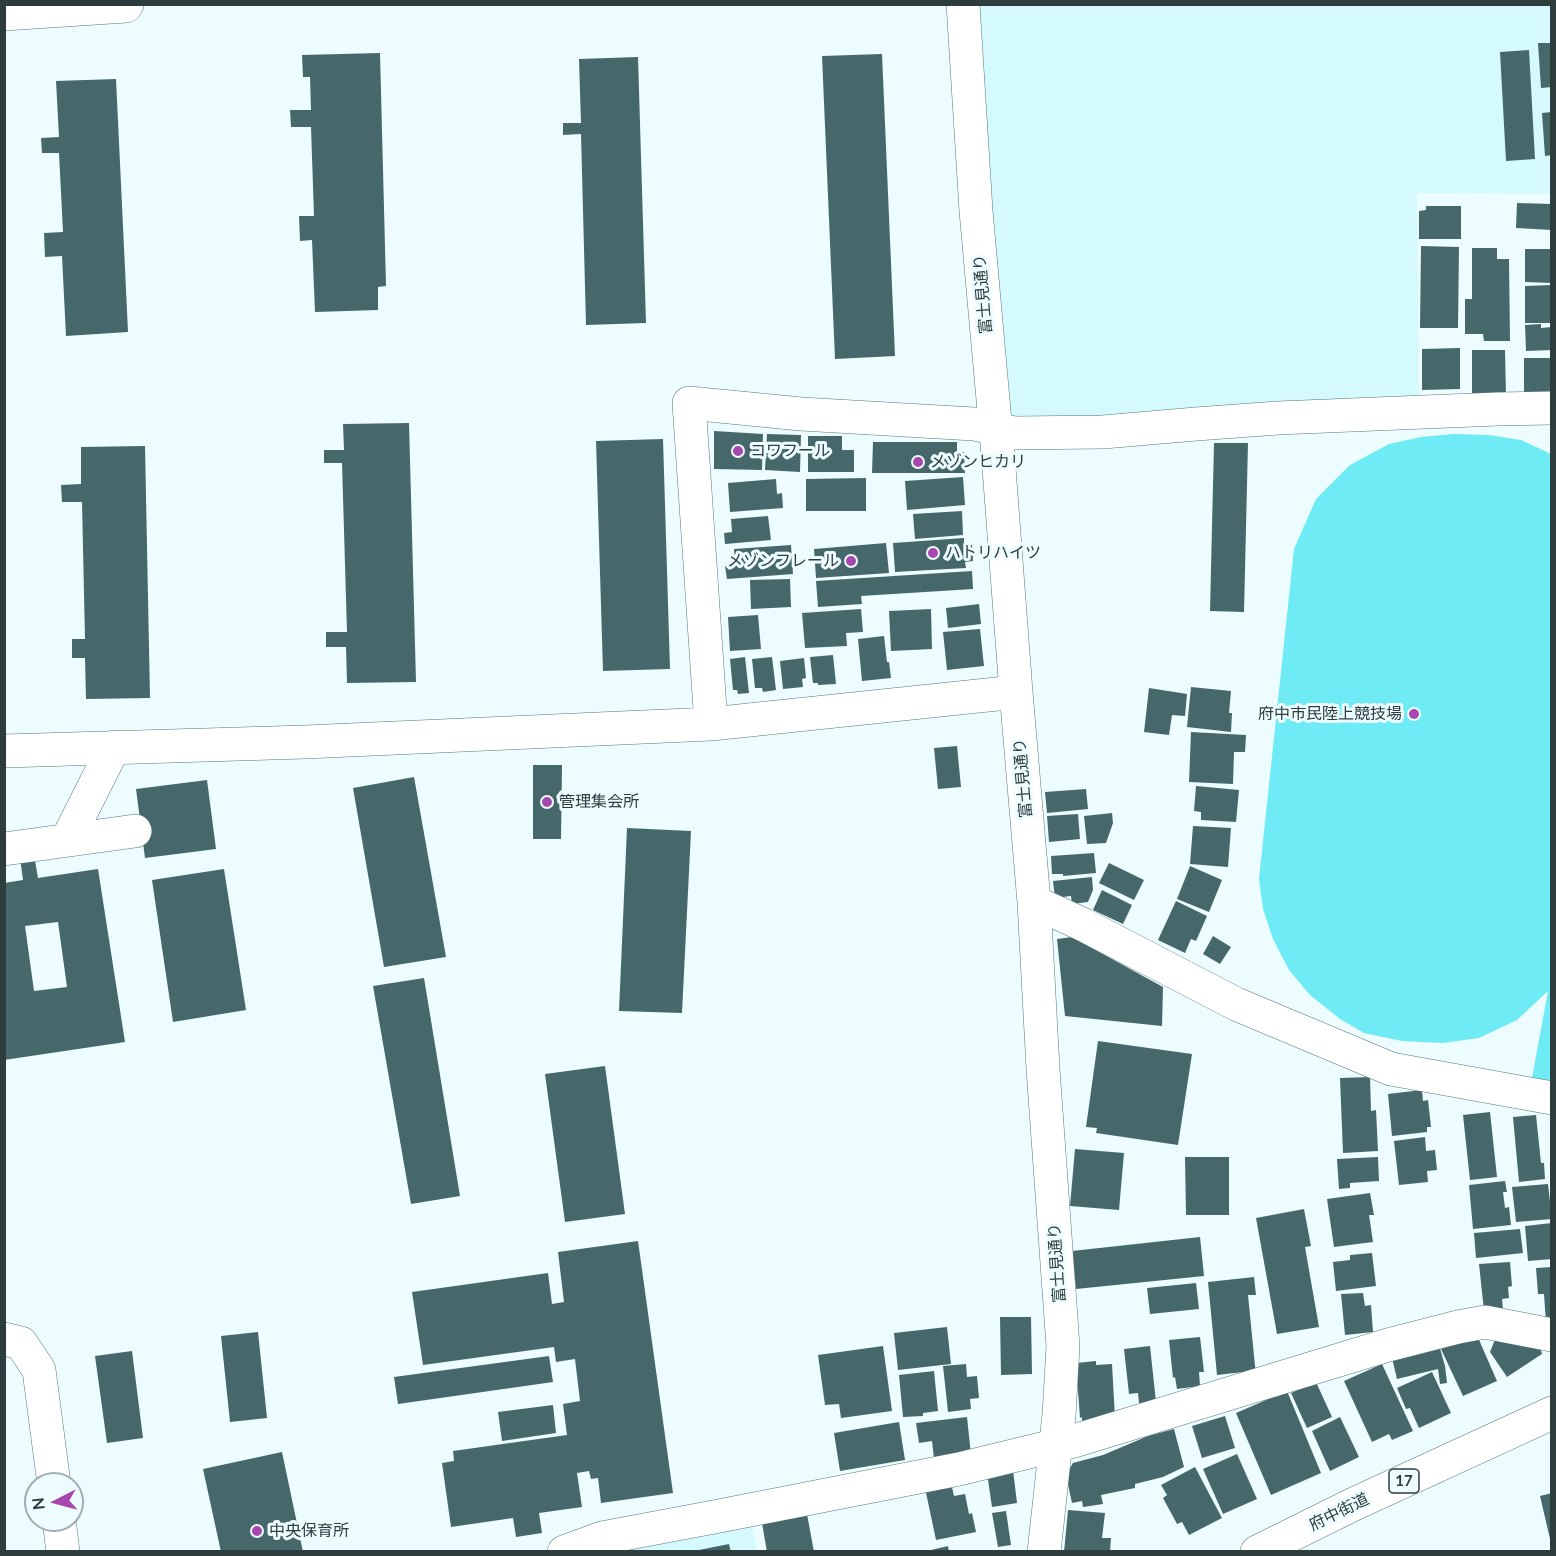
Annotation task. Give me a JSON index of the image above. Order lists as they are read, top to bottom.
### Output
{
  "streets": {
    "street": ["富士見通り", "17", "府中街道"]
  },
  "places": [
    "コワフール",
    "メゾンヒカリ",
    "ハトリハイツ",
    "メゾンフレール",
    "府中市民陸上競技場",
    "管理集会所",
    "中央保育所"
  ],
  "north": "left"
}
